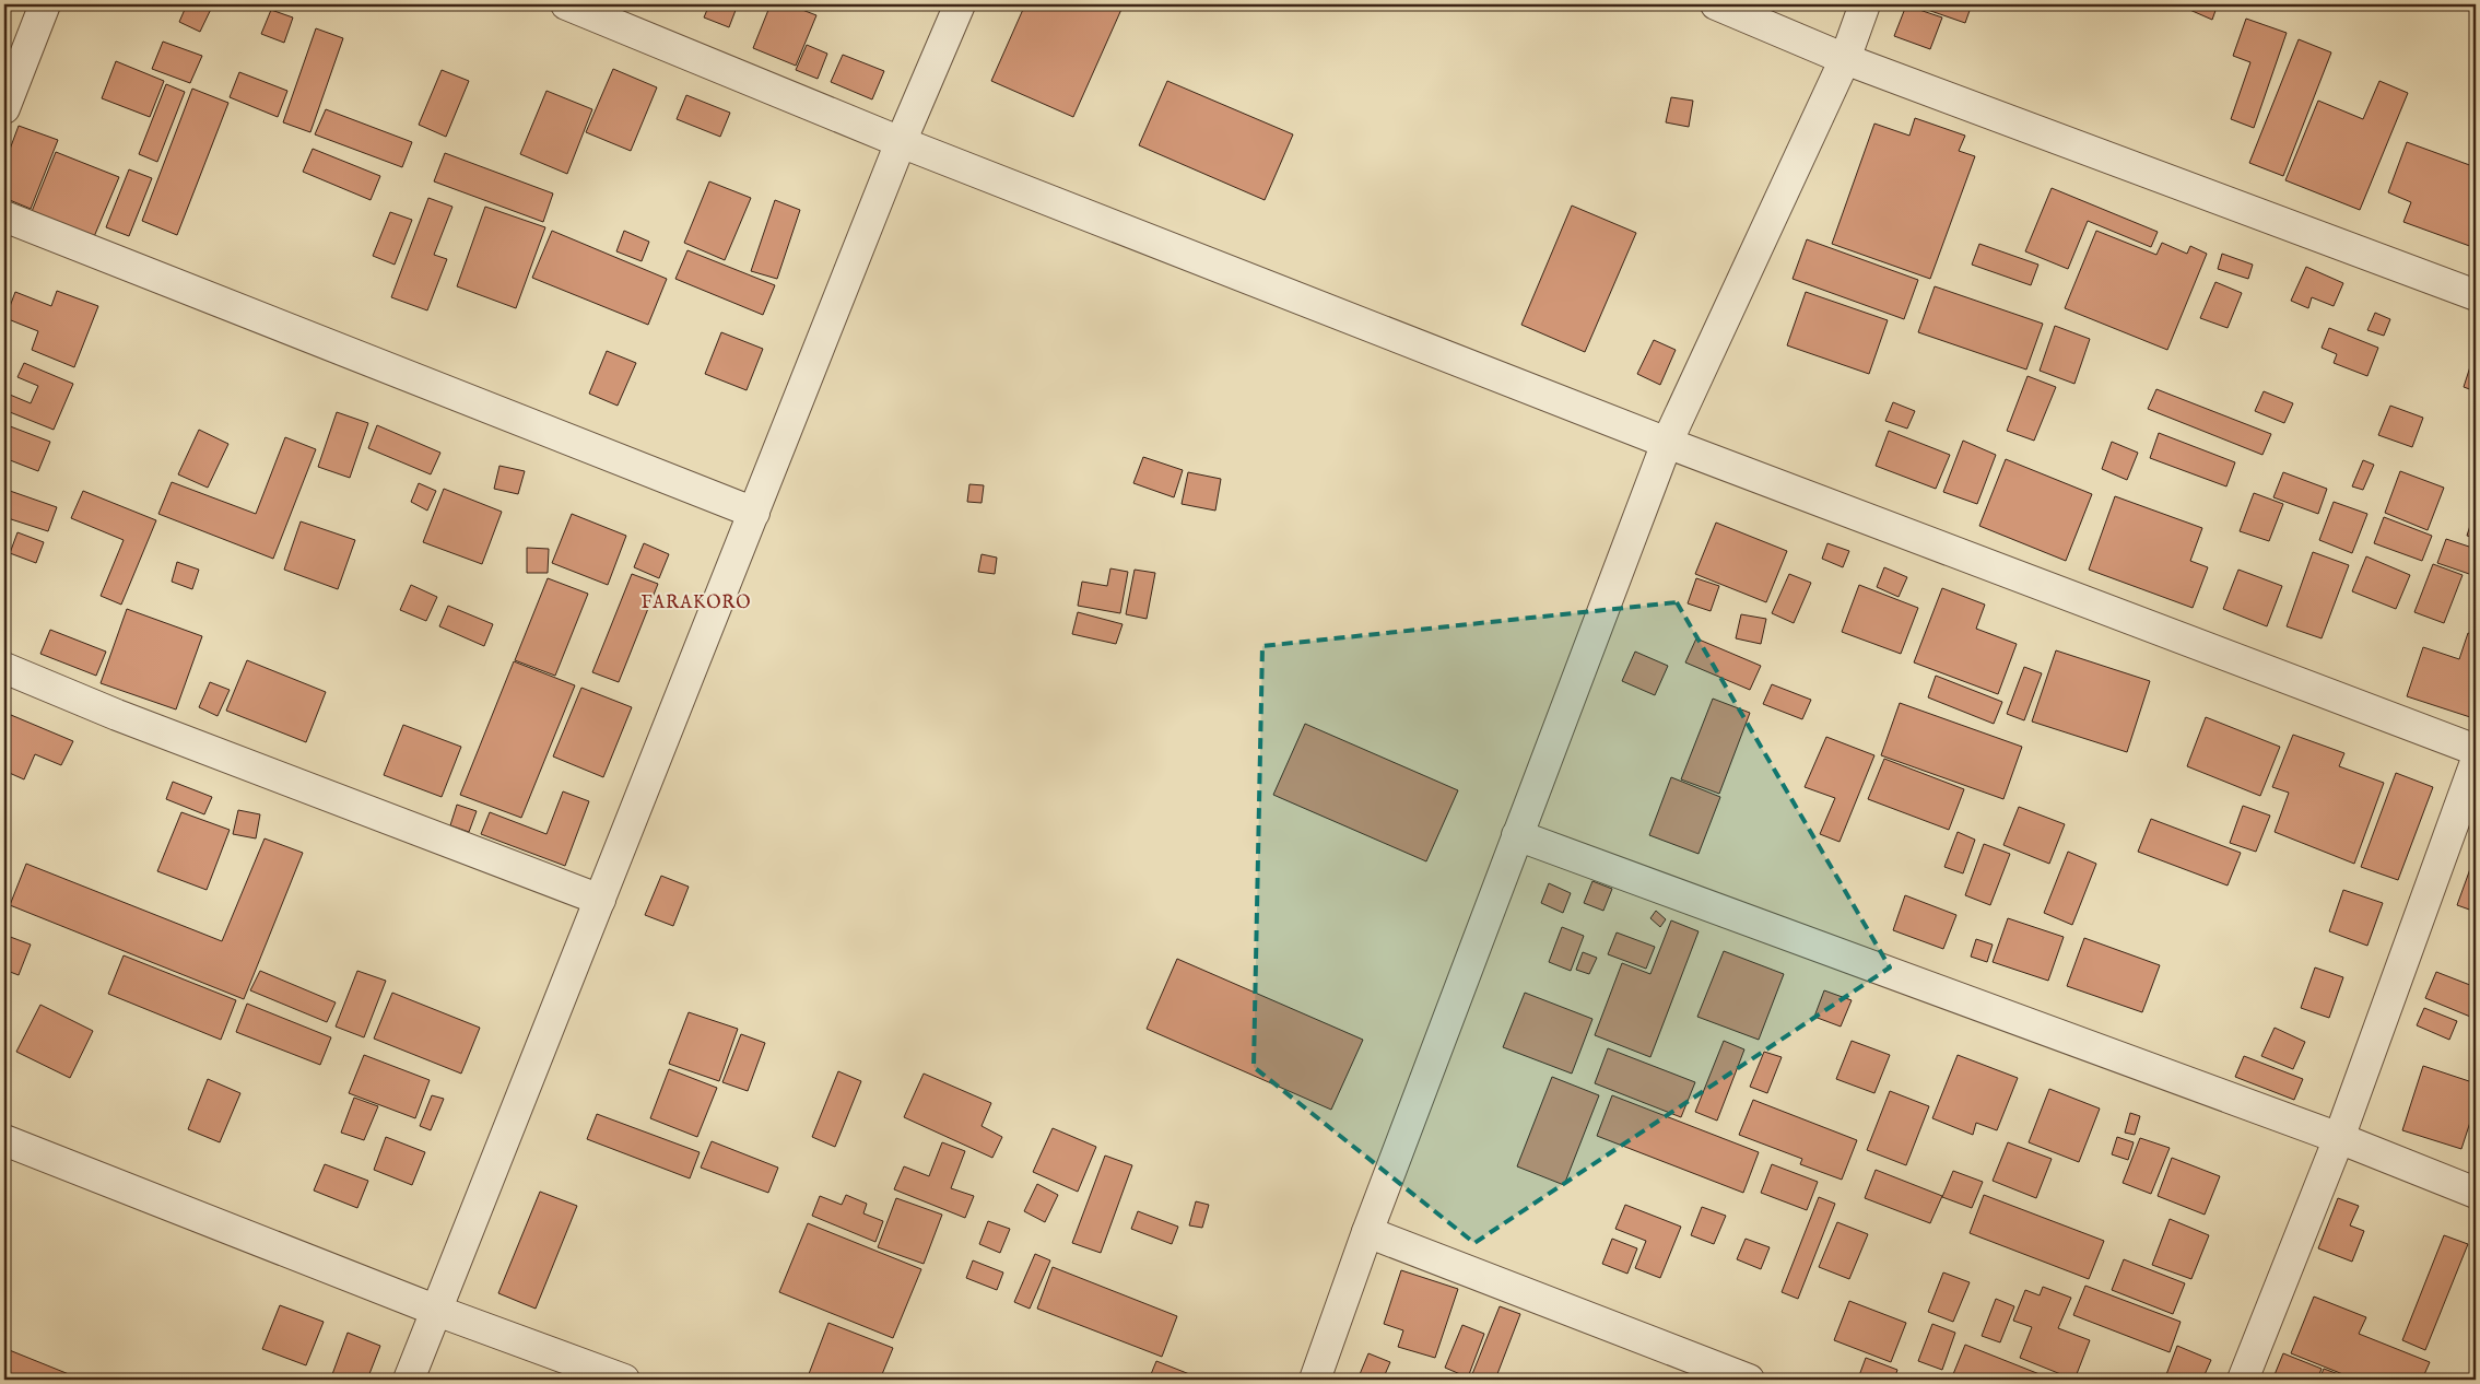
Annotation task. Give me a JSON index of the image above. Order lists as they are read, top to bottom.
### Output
{
  "districts": ["FARAKORO"]
}
